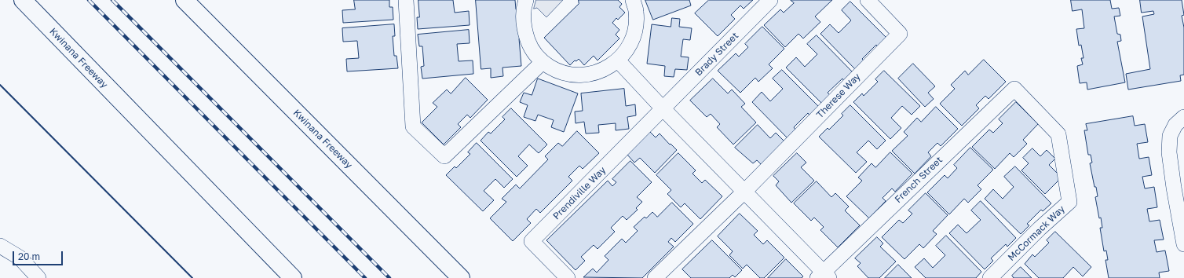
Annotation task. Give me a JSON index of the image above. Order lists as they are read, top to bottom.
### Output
{
  "streets": {
    "highway": ["Kwinana Freeway"],
    "street": [
      "Brady Street",
      "Therese Way",
      "French Street",
      "Prendiville Way",
      "McCormack Way"
    ]
  },
  "crossings": [
    ["Brady Street", "Prendiville Way"],
    ["French Street", "McCormack Way"]
  ],
  "scale_bar": "20 m"
}
